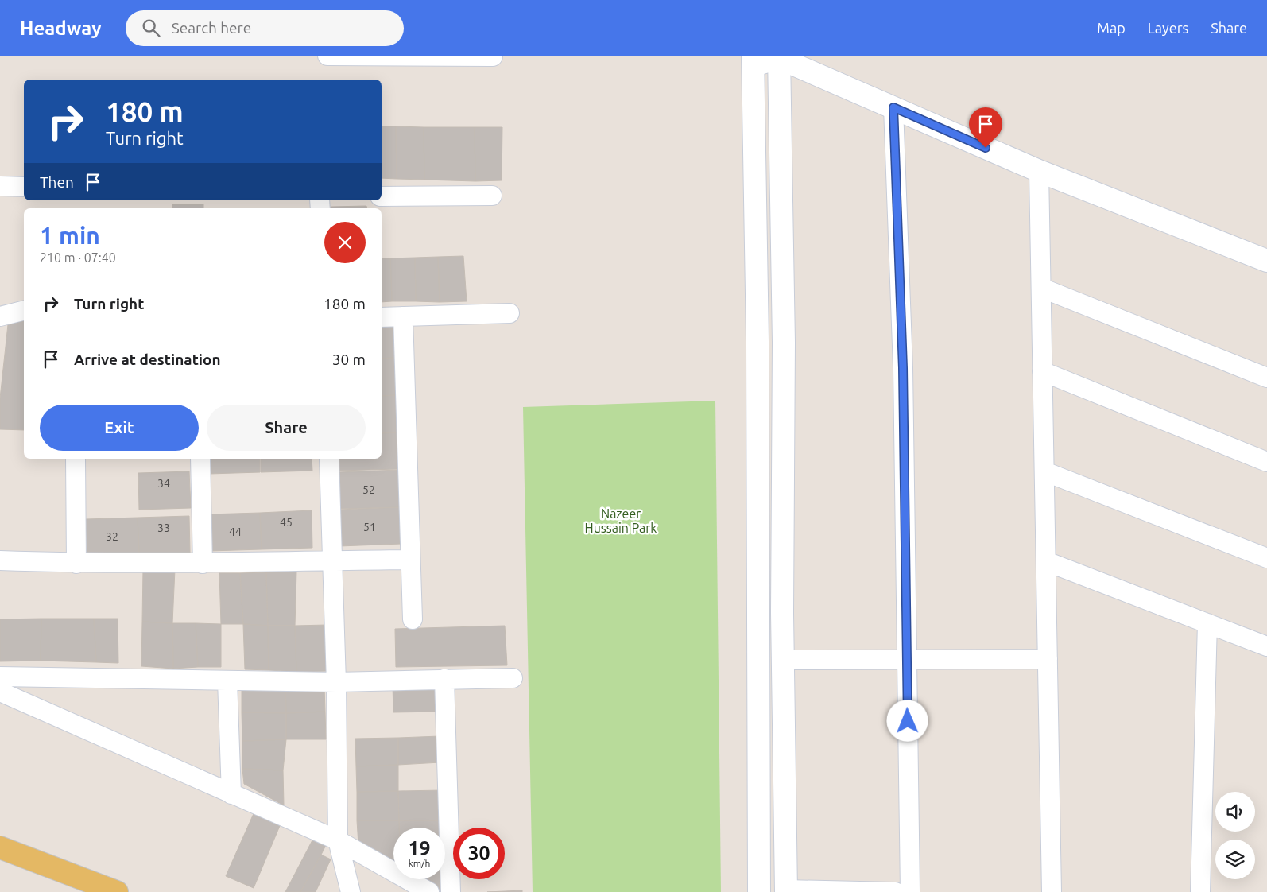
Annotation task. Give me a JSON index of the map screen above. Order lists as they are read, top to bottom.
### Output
{
  "parks": ["Nazeer Hussain Park"],
  "house_numbers": [
    "34",
    "52",
    "45",
    "51",
    "33",
    "44",
    "32"
  ],
  "page": {
    "header": "Headway",
    "search": "Search here",
    "nav": ["Map", "Layers", "Share"],
    "turn": ["180 m", "Turn right"],
    "then": "Then",
    "heading": ["1 min", "210 m · 07:40"],
    "list": [
      {
        "name": "Turn right",
        "value": "180 m"
      },
      {
        "name": "Arrive at destination",
        "value": "30 m"
      }
    ],
    "buttons": ["Exit", "Share"],
    "speed": "19 km/h",
    "limit": "30"
  }
}
